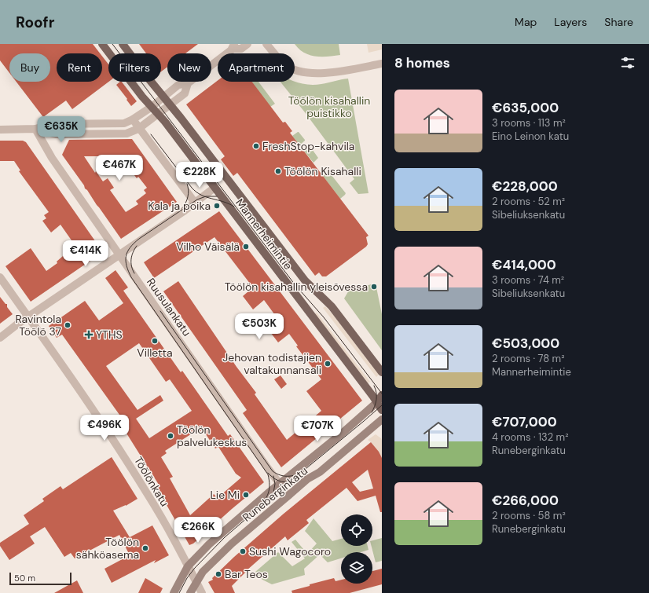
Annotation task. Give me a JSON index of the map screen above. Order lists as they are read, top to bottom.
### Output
{
  "streets": {
    "main road": ["Mannerheimintie", "Runeberginkatu"],
    "street": ["Ruusulankatu", "Töölönkatu"]
  },
  "crossings": [
    ["Mannerheimintie", "Runeberginkatu"],
    ["Ruusulankatu", "Runeberginkatu"],
    ["Töölönkatu", "Runeberginkatu"]
  ],
  "parks": ["Töölön kisahallin puistikko"],
  "places": {
    "other": [
      "FreshStop-kahvila",
      "Töölön Kisahalli",
      "Kala ja poika",
      "Vilho Väisälä",
      "Töölön kisahallin yleisövessa",
      "Ravintola Töölö 37",
      "Villetta",
      "Jehovan todistajien valtakunnansali",
      "Töölön palvelukeskus",
      "Lie Mi",
      "Töölön sähköasema",
      "Sushi Wagocoro",
      "Bar Teos"
    ],
    "health": ["YTHS"]
  },
  "scale_bar": "50 m",
  "page": {
    "header": "Roofr",
    "nav": ["Map", "Layers", "Share"],
    "heading": "8 homes",
    "chip": [
      "Buy",
      "Rent",
      "Filters",
      "New",
      "Apartment"
    ],
    "list": [
      {
        "name": "€635,000",
        "note": "3 rooms · 113 m² · Eino Leinon katu"
      },
      {
        "name": "€228,000",
        "note": "2 rooms · 52 m² · Sibeliuksenkatu"
      },
      {
        "name": "€414,000",
        "note": "3 rooms · 74 m² · Sibeliuksenkatu"
      },
      {
        "name": "€503,000",
        "note": "2 rooms · 78 m² · Mannerheimintie"
      },
      {
        "name": "€707,000",
        "note": "4 rooms · 132 m² · Runeberginkatu"
      },
      {
        "name": "€266,000",
        "note": "2 rooms · 58 m² · Runeberginkatu"
      }
    ],
    "price": [
      "€635K",
      "€467K",
      "€228K",
      "€414K",
      "€503K",
      "€496K",
      "€707K",
      "€266K"
    ],
    "scale": "50 m"
  }
}
